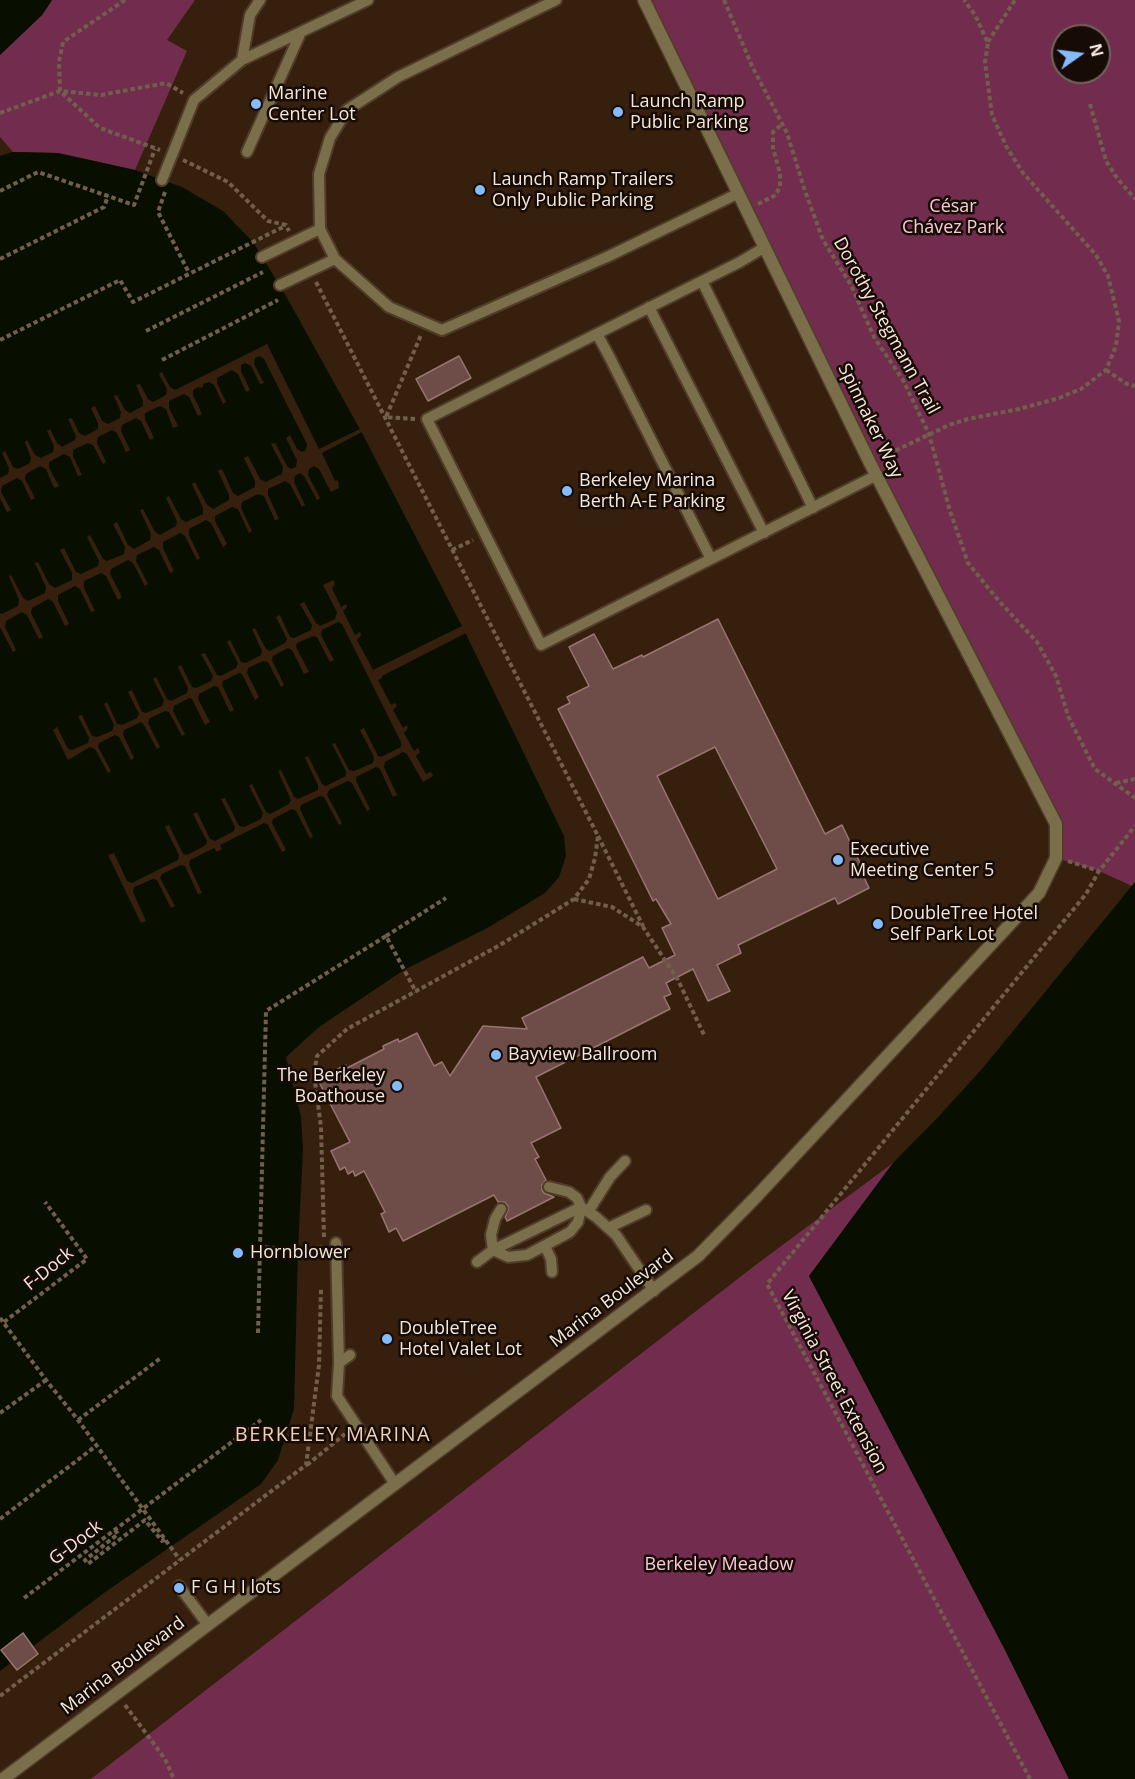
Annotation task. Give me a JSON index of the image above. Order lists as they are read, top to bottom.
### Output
{
  "streets": {
    "street": ["Spinnaker Way", "Marina Boulevard"],
    "path": [
      "Dorothy Stegmann Trail",
      "F-Dock",
      "Virginia Street Extension",
      "G-Dock"
    ]
  },
  "crossings": [
    ["Spinnaker Way", "Marina Boulevard"]
  ],
  "districts": ["BERKELEY MARINA"],
  "parks": ["César Chávez Park", "Berkeley Meadow"],
  "places": [
    "Marine Center Lot",
    "Launch Ramp Public Parking",
    "Launch Ramp Trailers Only Public Parking",
    "Berkeley Marina Berth A-E Parking",
    "Executive Meeting Center 5",
    "DoubleTree Hotel Self Park Lot",
    "Bayview Ballroom",
    "The Berkeley Boathouse",
    "Hornblower",
    "DoubleTree Hotel Valet Lot",
    "F G H I lots"
  ],
  "north": "right"
}
